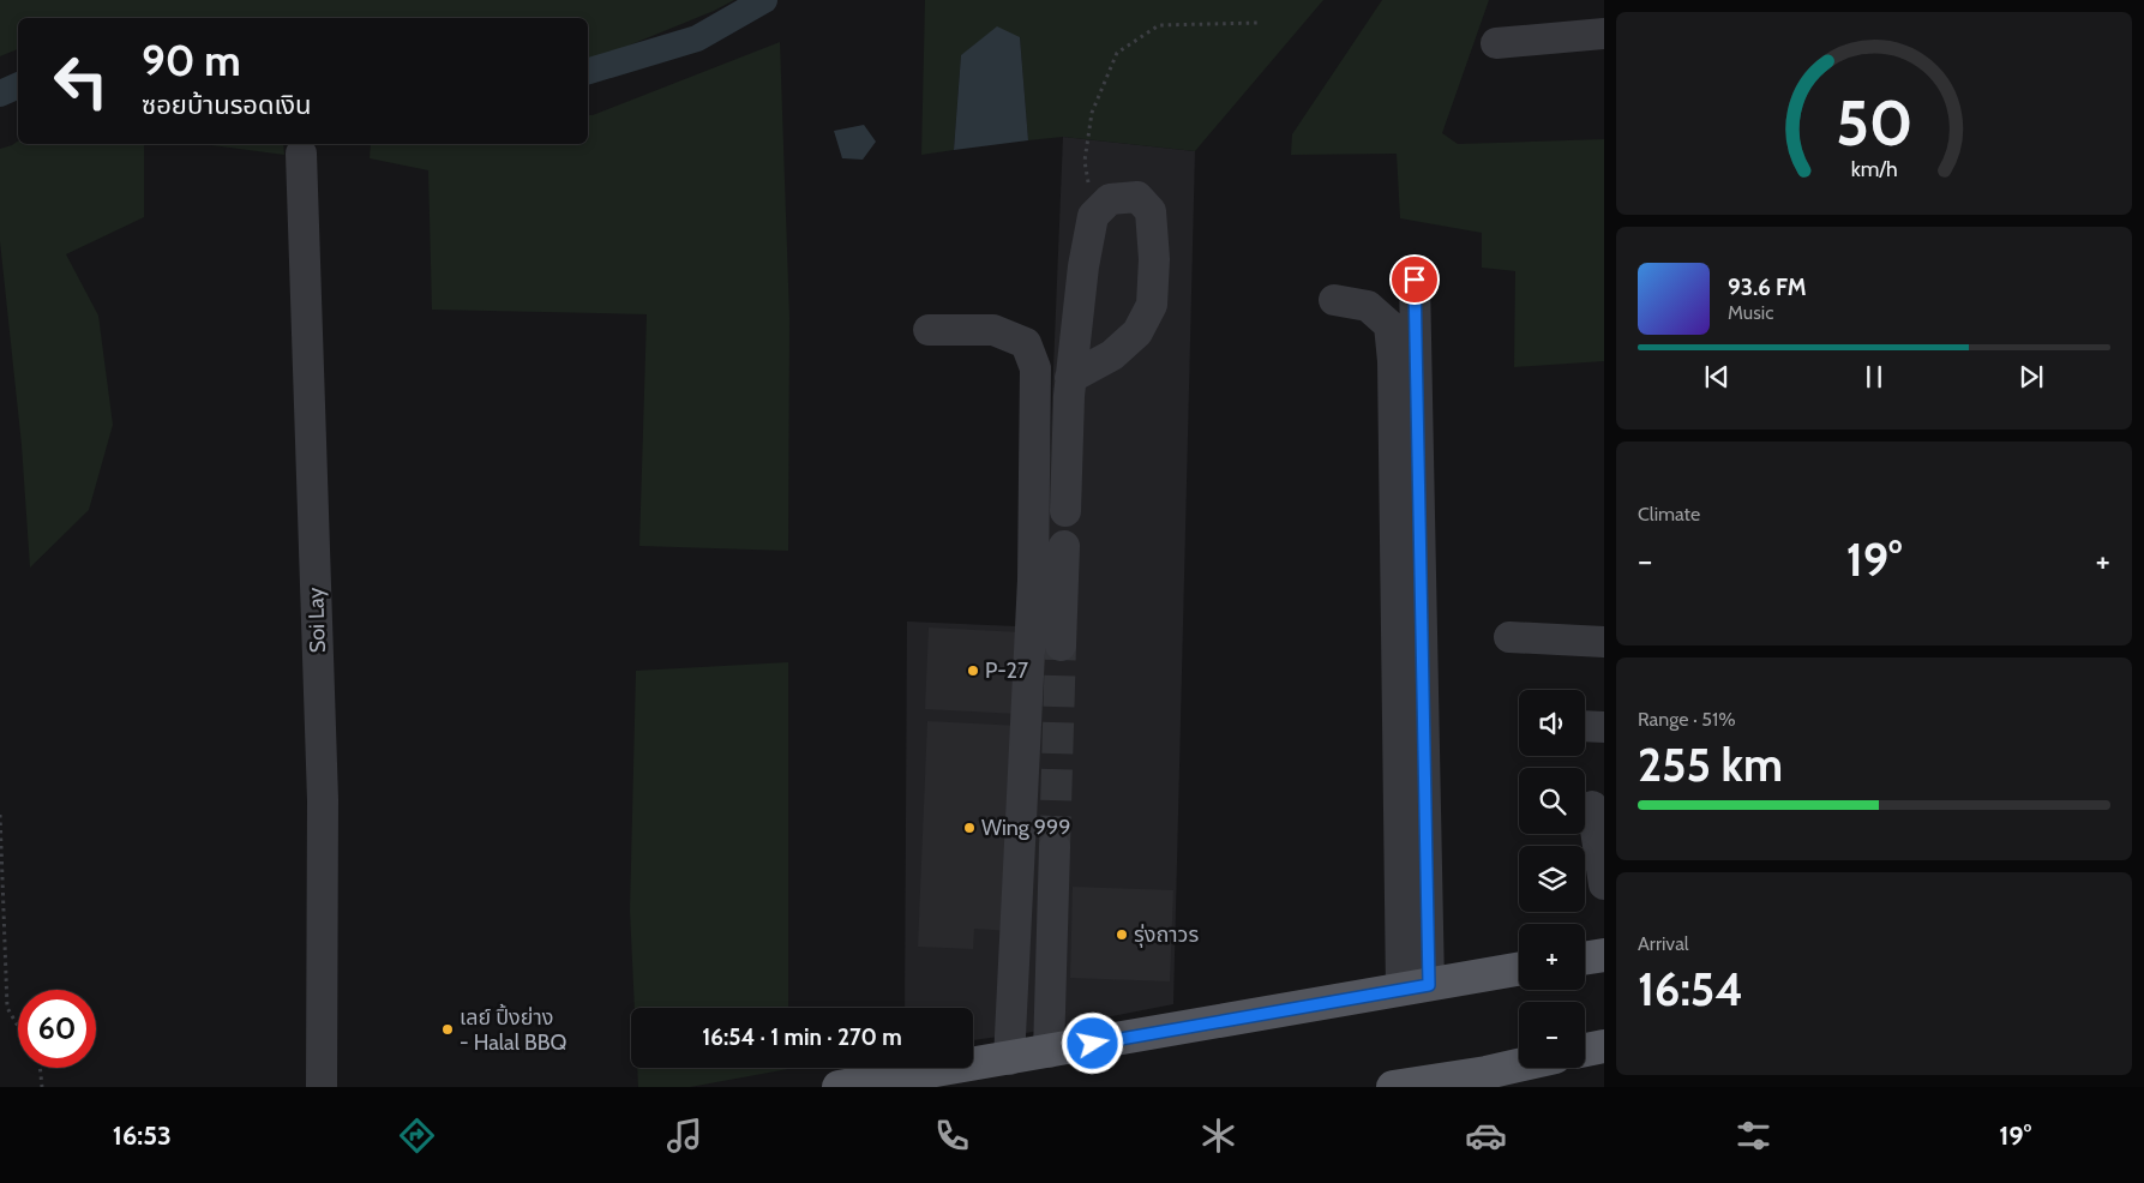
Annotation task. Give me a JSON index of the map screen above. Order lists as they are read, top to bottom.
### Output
{
  "streets": {
    "street": ["Soi Lay"]
  },
  "places": [
    "P-27",
    "Wing 999",
    "รุ่งถาวร",
    "เลย์ ปิ้งย่าง - Halal BBQ"
  ],
  "page": {
    "turn": ["90 m", "ซอยบ้านรอดเงิน"],
    "song": ["93.6 FM", "Music"],
    "tile": [
      "Climate",
      ["Range · 51%", "255 km"],
      ["Arrival", "16:54"]
    ],
    "heat": ["−", "19°", "+"],
    "map_buttons": ["+", "−"],
    "limit": "60",
    "trip": "16:54 · 1 min · 270 m",
    "tabs": ["16:53", "19°"],
    "gauge": ["50", "km/h"]
  }
}
